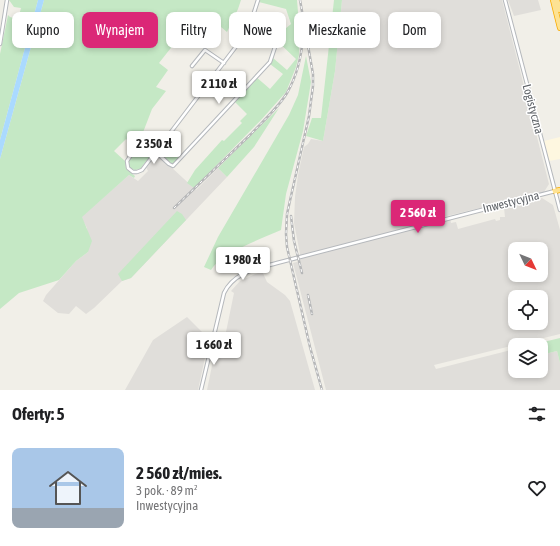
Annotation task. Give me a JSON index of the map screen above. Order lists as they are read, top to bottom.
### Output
{
  "streets": {
    "street": ["Logistyczna", "Inwestycyjna"]
  },
  "crossings": [
    ["Logistyczna", "Inwestycyjna"]
  ],
  "north": "bottom right",
  "page": {
    "chip": [
      "Kupno",
      "Wynajem",
      "Filtry",
      "Nowe",
      "Mieszkanie",
      "Dom"
    ],
    "price": [
      "2 110 zł",
      "2 350 zł",
      "2 560 zł",
      "1 980 zł",
      "1 660 zł"
    ],
    "heading": "Oferty: 5",
    "list": [
      {
        "name": "2 560 zł/mies.",
        "note": "3 pok. · 89 m² · Inwestycyjna"
      }
    ]
  }
}
